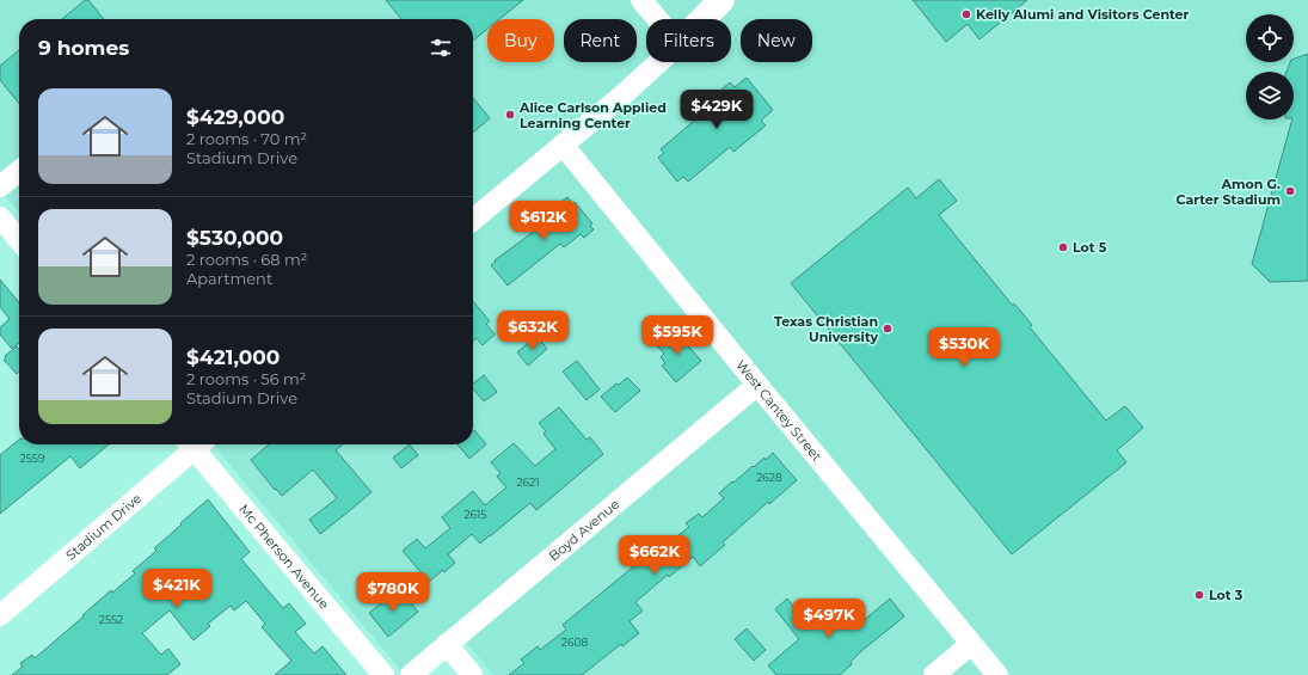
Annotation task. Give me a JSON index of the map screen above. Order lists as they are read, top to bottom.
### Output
{
  "streets": {
    "street": [
      "West Cantey Street",
      "Stadium Drive",
      "Boyd Avenue",
      "Mc Pherson Avenue"
    ]
  },
  "crossings": [
    ["West Cantey Street", "Boyd Avenue"]
  ],
  "places": [
    "Kelly Alumi and Visitors Center",
    "Alice Carlson Applied Learning Center",
    "Amon G. Carter Stadium",
    "Lot 5",
    "Texas Christian University",
    "Lot 3"
  ],
  "house_numbers": [
    "2559",
    "2628",
    "2621",
    "2615",
    "2552",
    "2608"
  ],
  "page": {
    "chip": [
      "Buy",
      "Rent",
      "Filters",
      "New"
    ],
    "heading": "9 homes",
    "list": [
      {
        "name": "$429,000",
        "note": "2 rooms · 70 m² · Stadium Drive"
      },
      {
        "name": "$530,000",
        "note": "2 rooms · 68 m² · Apartment"
      },
      {
        "name": "$421,000",
        "note": "2 rooms · 56 m² · Stadium Drive"
      }
    ],
    "price": [
      "$429K",
      "$612K",
      "$632K",
      "$595K",
      "$530K",
      "$662K",
      "$421K",
      "$780K",
      "$497K"
    ]
  }
}
